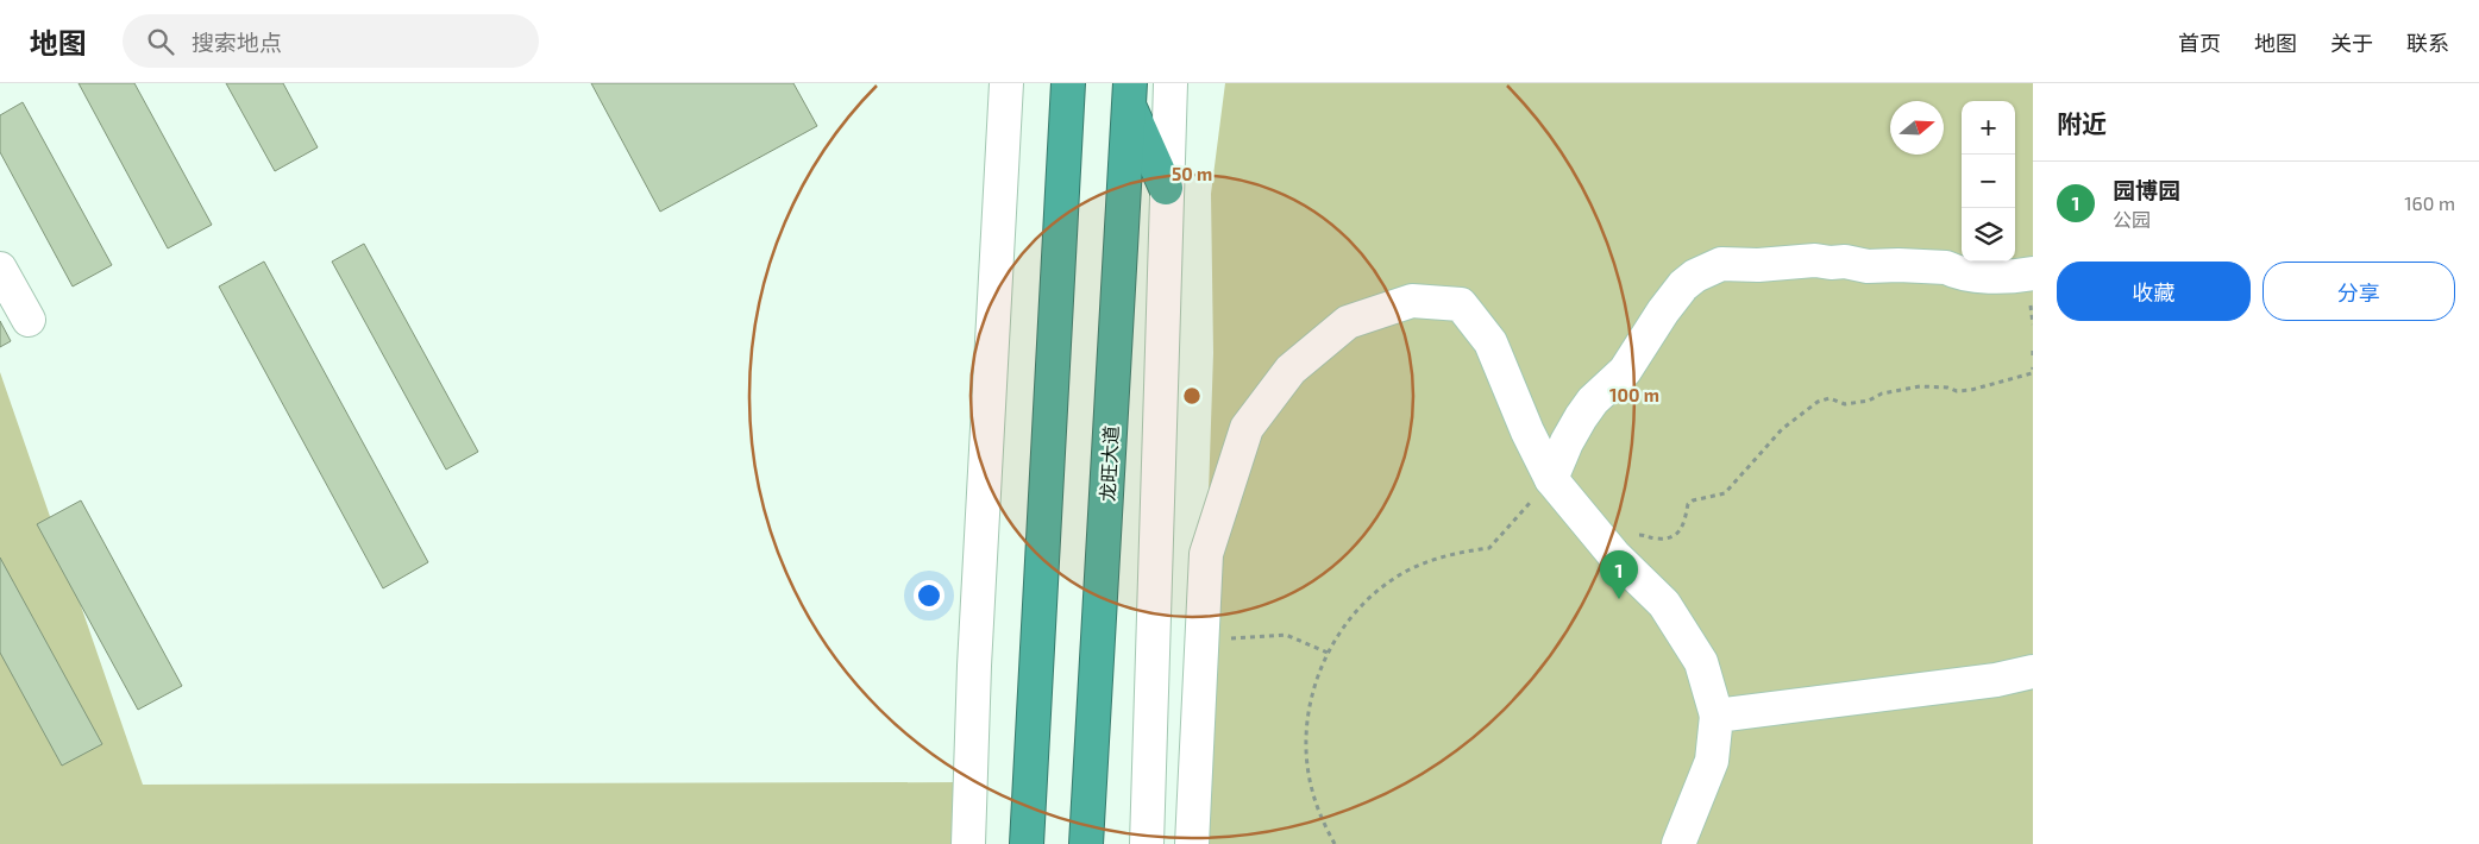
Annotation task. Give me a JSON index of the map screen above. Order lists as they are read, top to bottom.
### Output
{
  "streets": {
    "highway": ["龙旺大道"]
  },
  "north": "right",
  "page": {
    "header": "地图",
    "search": "搜索地点",
    "nav": [
      "首页",
      "地图",
      "关于",
      "联系"
    ],
    "heading": "附近",
    "map_buttons": ["+", "−"],
    "list": [
      {
        "mark": "1",
        "name": "园博园",
        "note": "公园",
        "value": "160 m"
      }
    ],
    "buttons": ["收藏", "分享"],
    "pins": "1"
  },
  "rings": ["50 m", "100 m"]
}
